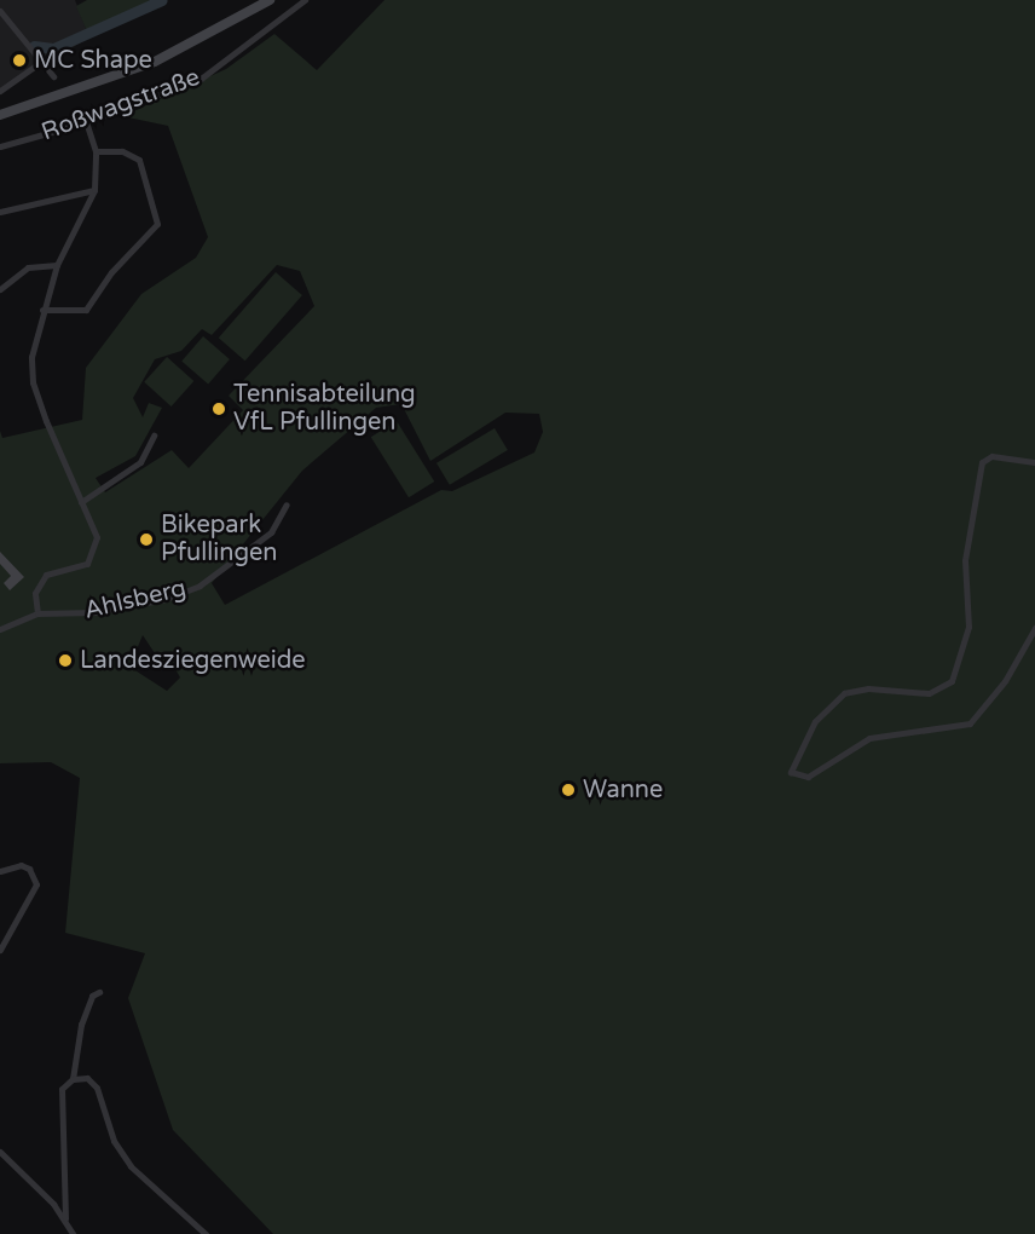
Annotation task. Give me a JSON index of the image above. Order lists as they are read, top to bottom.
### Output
{
  "streets": {
    "street": ["Roßwagstraße", "Ahlsberg"]
  },
  "places": [
    "MC Shape",
    "Tennisabteilung VfL Pfullingen",
    "Bikepark Pfullingen",
    "Landesziegenweide",
    "Wanne"
  ]
}
